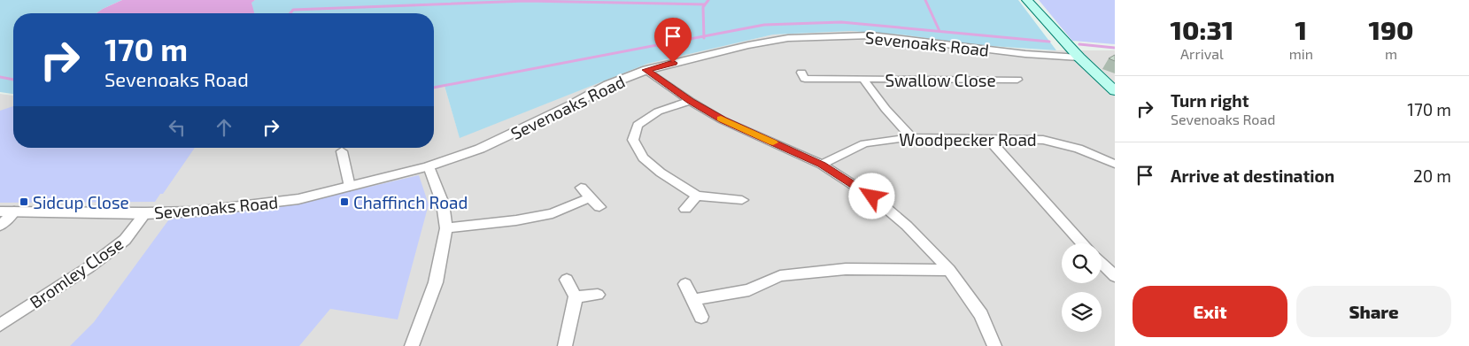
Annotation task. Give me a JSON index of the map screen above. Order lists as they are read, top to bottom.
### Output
{
  "streets": {
    "street": [
      "Sevenoaks Road",
      "Swallow Close",
      "Woodpecker Road",
      "Bromley Close"
    ]
  },
  "crossings": [
    ["Sevenoaks Road", "Bromley Close"],
    ["Swallow Close", "Woodpecker Road"]
  ],
  "places": {
    "transit": ["Sidcup Close", "Chaffinch Road"]
  },
  "page": {
    "eta": [
      "10:31",
      "Arrival",
      "1",
      "min",
      "190",
      "m"
    ],
    "turn": ["170 m", "Sevenoaks Road"],
    "list": [
      {
        "name": "Turn right",
        "note": "Sevenoaks Road",
        "value": "170 m"
      },
      {
        "name": "Arrive at destination",
        "value": "20 m"
      }
    ],
    "buttons": ["Exit", "Share"]
  }
}
